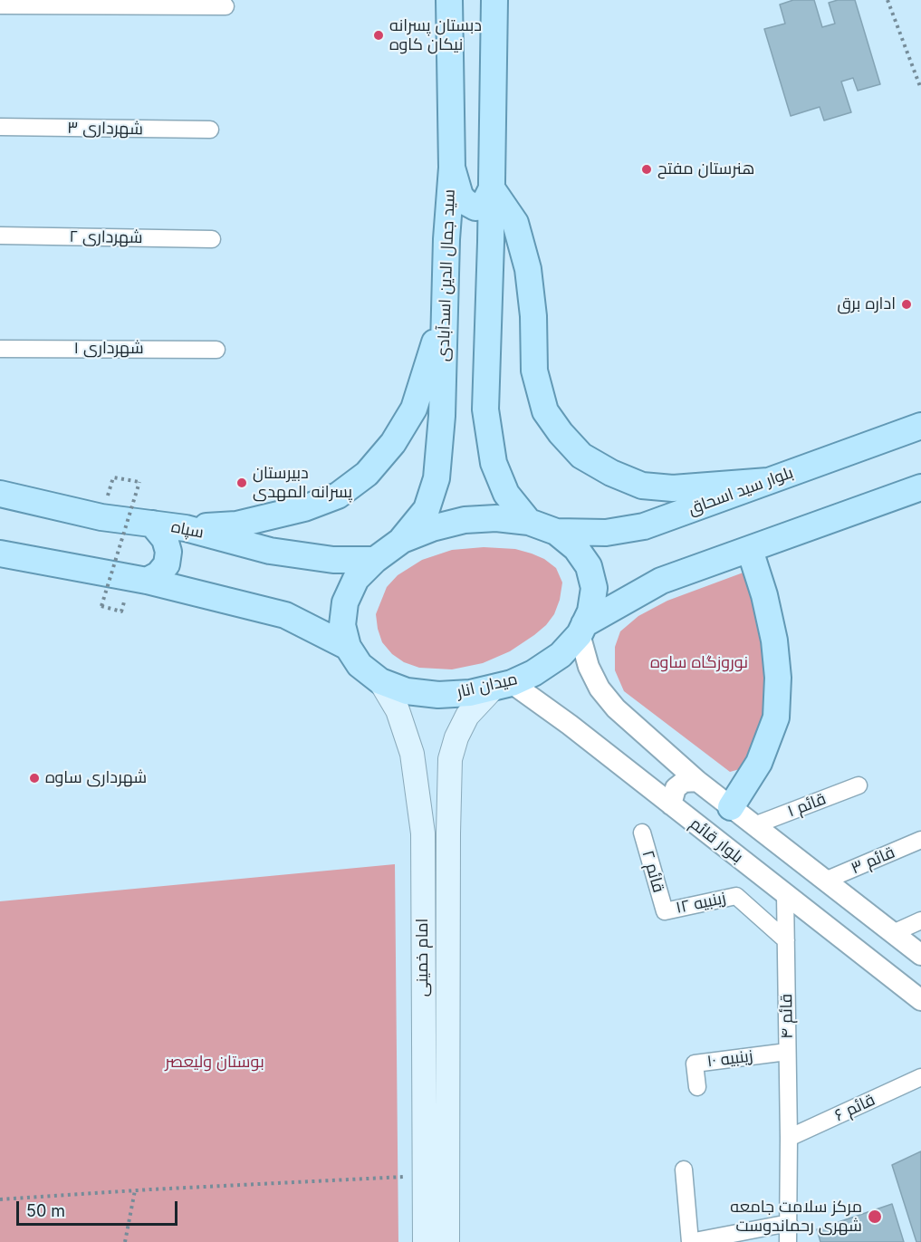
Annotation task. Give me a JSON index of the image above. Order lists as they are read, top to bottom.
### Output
{
  "streets": {
    "main road": [
      "سید جمال الدین اسدآبادی",
      "بلوار سید اسحاق",
      "سپاه",
      "میدان انار",
      "امام خمینی"
    ],
    "street": [
      "شهرداری ۳",
      "شهرداری ۲",
      "شهرداری ۱",
      "قائم ۱",
      "بلوار قائم",
      "قائم ۳",
      "قائم ۲",
      "زینبیه ۱۲",
      "قائم ۴",
      "زینبیه ۱۰",
      "قائم ۶"
    ]
  },
  "crossings": [
    ["سید جمال الدین اسدآبادی", "میدان انار"],
    ["بلوار سید اسحاق", "میدان انار"],
    ["سپاه", "میدان انار"],
    ["میدان انار", "بلوار قائم"],
    ["میدان انار", "امام خمینی"],
    ["بلوار قائم", "امام خمینی"],
    ["بلوار قائم", "قائم ۴"],
    ["قائم ۲", "زینبیه ۱۲"],
    ["زینبیه ۱۲", "قائم ۴"],
    ["قائم ۴", "زینبیه ۱۰"],
    ["قائم ۴", "قائم ۶"]
  ],
  "parks": ["نوروزگاه ساوه", "بوستان ولیعصر"],
  "places": [
    "دبستان پسرانه نیکان کاوه",
    "هنرستان مفتح",
    "اداره برق",
    "دبیرستان پسرانه المهدی",
    "شهرداری ساوه",
    "مرکز سلامت جامعه شهری رحماندوست"
  ],
  "scale_bar": "50 m"
}
